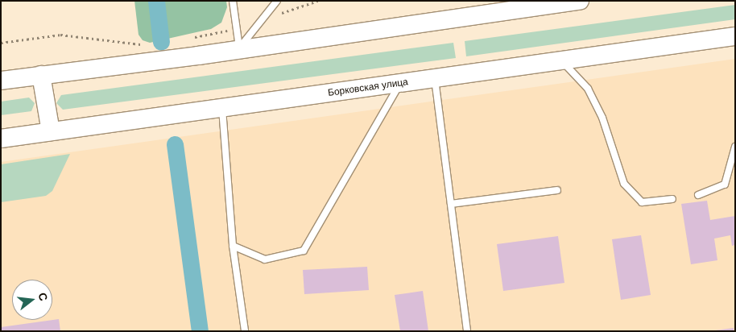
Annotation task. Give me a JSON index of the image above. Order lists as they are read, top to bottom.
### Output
{
  "streets": {
    "main road": ["Борковская улица"]
  },
  "north": "right"
}
